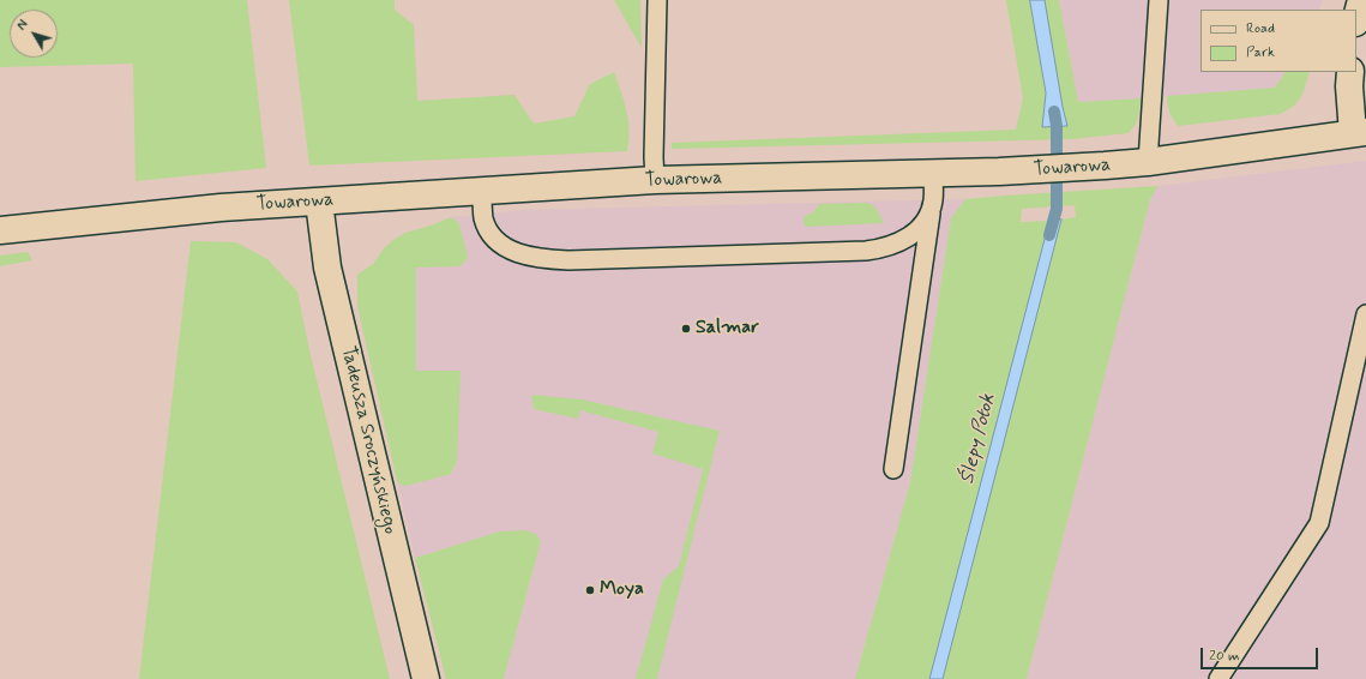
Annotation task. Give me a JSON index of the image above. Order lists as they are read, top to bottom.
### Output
{
  "streets": {
    "street": ["Towarowa", "Tadeusza Sroczyńskiego"]
  },
  "crossings": [
    ["Towarowa", "Tadeusza Sroczyńskiego"]
  ],
  "water": ["Ślepy Potok"],
  "places": ["Salmar", "Moya"],
  "legend": ["Road", "Park"],
  "scale_bar": "20 m",
  "north": "top left"
}
